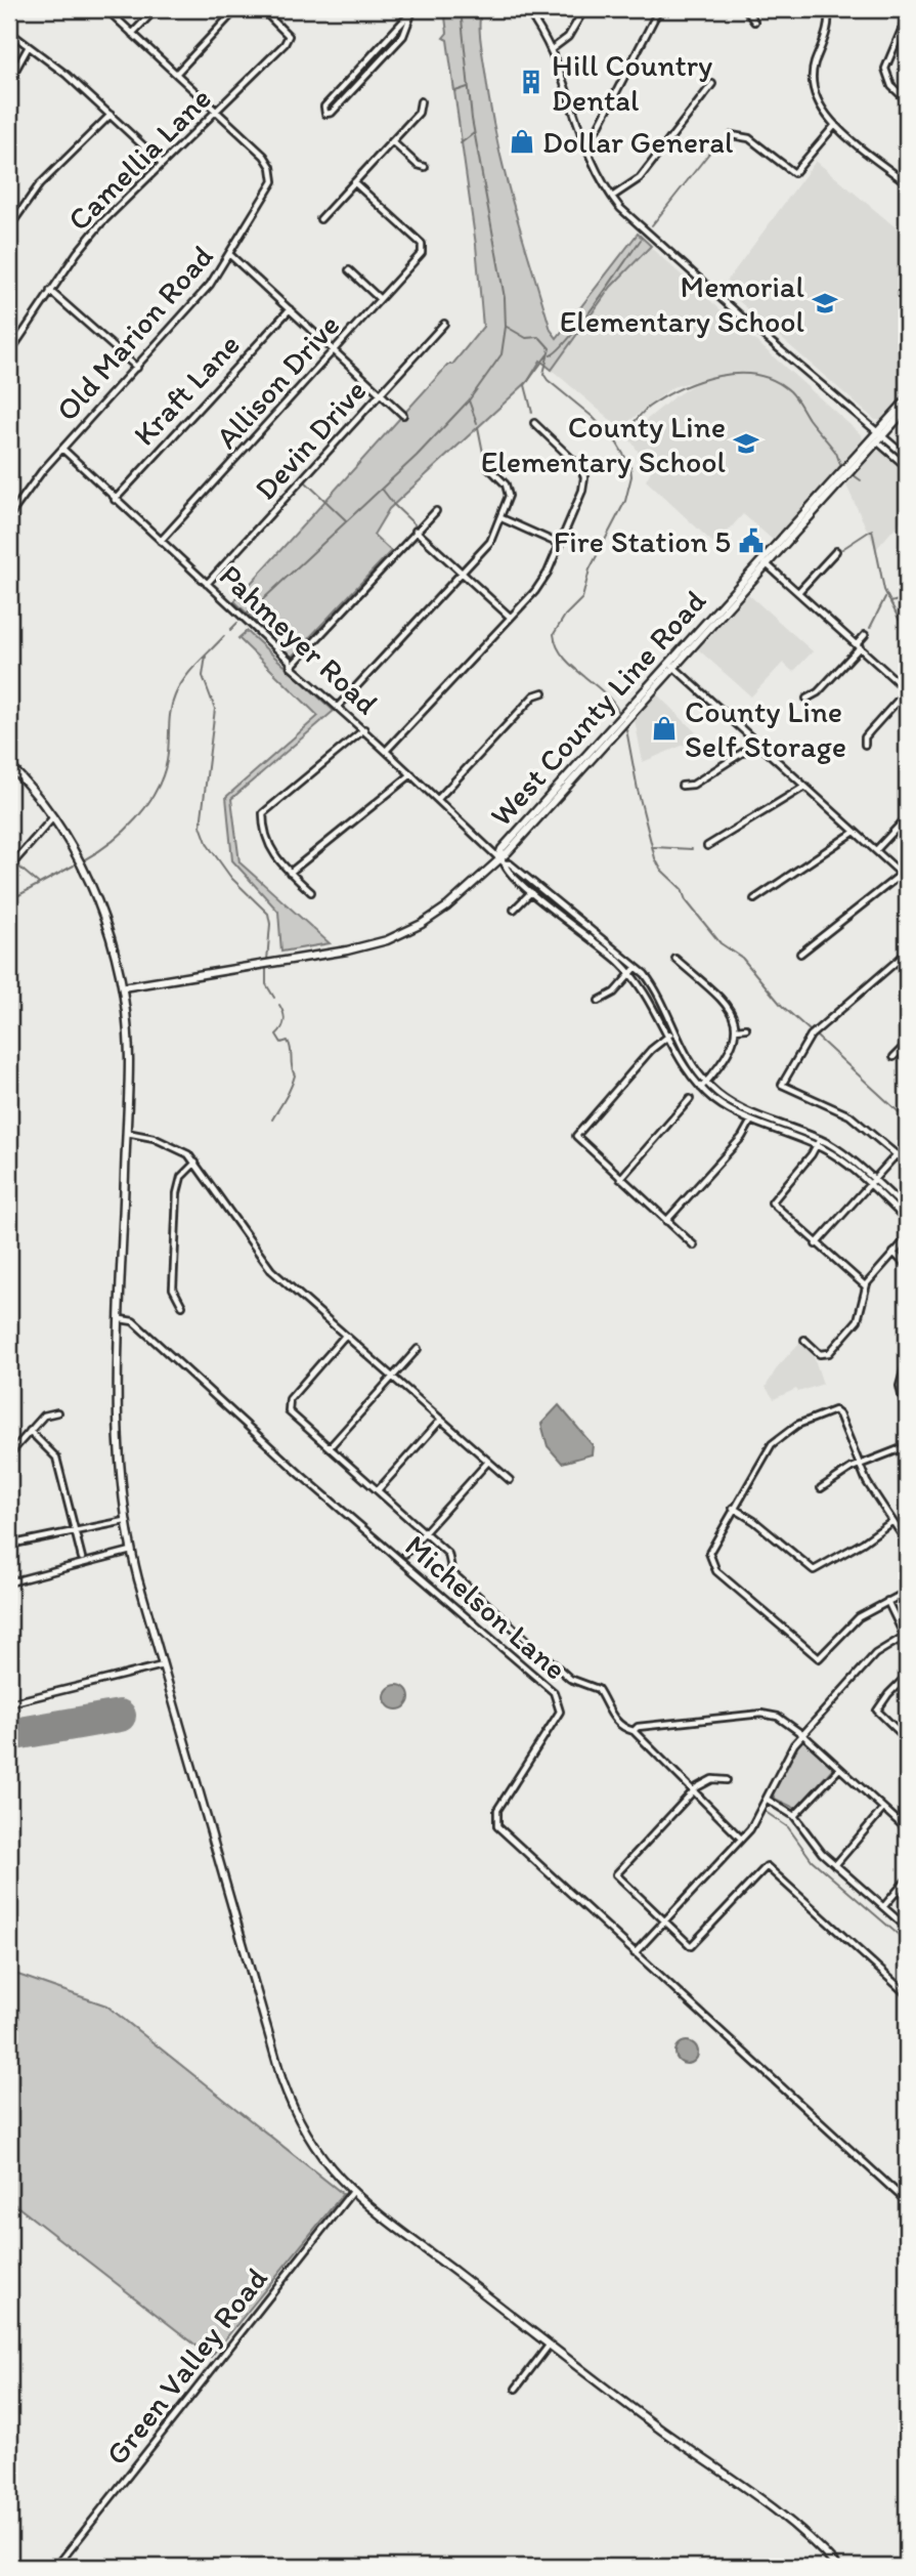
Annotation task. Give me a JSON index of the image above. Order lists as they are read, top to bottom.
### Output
{
  "streets": {
    "main road": ["West County Line Road"],
    "street": [
      "Camellia Lane",
      "Old Marion Road",
      "Allison Drive",
      "Kraft Lane",
      "Devin Drive",
      "Pahmeyer Road",
      "Michelson Lane",
      "Green Valley Road"
    ]
  },
  "crossings": [
    ["Camellia Lane", "Old Marion Road"],
    ["Old Marion Road", "Pahmeyer Road"],
    ["Allison Drive", "Pahmeyer Road"],
    ["Kraft Lane", "Pahmeyer Road"],
    ["Devin Drive", "Pahmeyer Road"],
    ["Pahmeyer Road", "West County Line Road"]
  ],
  "places": {
    "building": ["Hill Country Dental"],
    "shop": ["Dollar General", "County Line Self Storage"],
    "school or university": ["Memorial Elementary School", "County Line Elementary School"],
    "public building": ["Fire Station 5"]
  }
}
